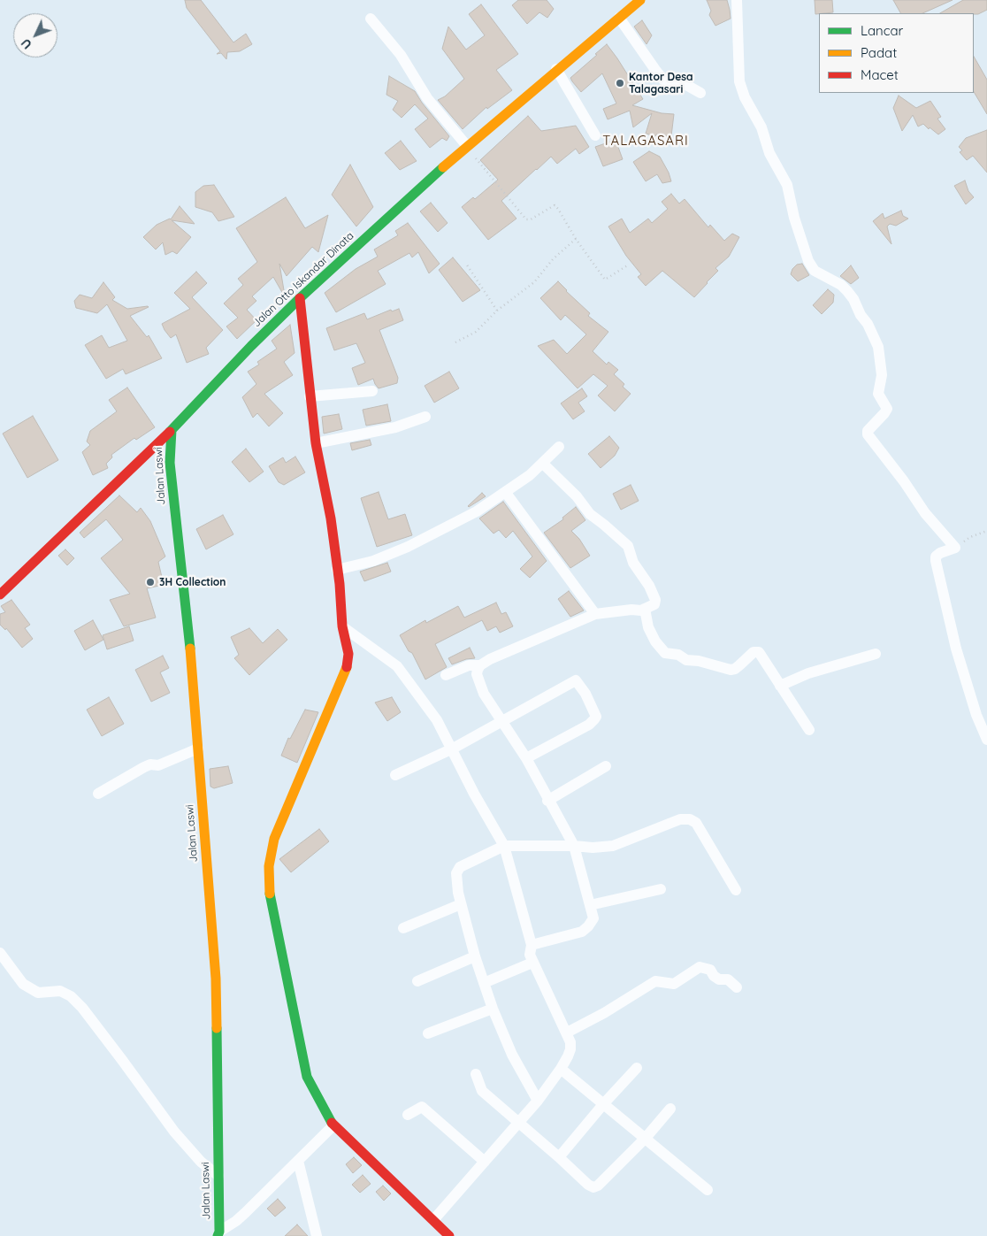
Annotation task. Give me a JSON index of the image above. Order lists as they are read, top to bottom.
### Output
{
  "streets": {
    "street": ["Jalan Otto Iskandar Dinata", "Jalan Laswi"]
  },
  "crossings": [
    ["Jalan Otto Iskandar Dinata", "Jalan Laswi"]
  ],
  "districts": ["TALAGASARI"],
  "places": ["Kantor Desa Talagasari", "3H Collection"],
  "legend": ["Lancar", "Padat", "Macet"],
  "north": "bottom left"
}
